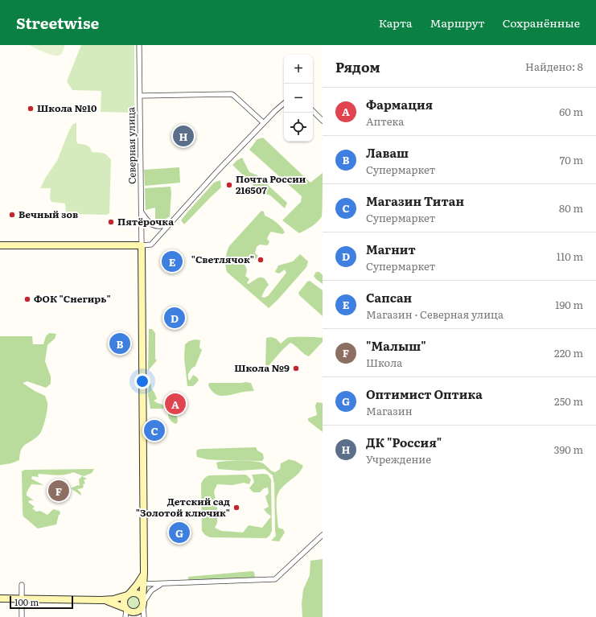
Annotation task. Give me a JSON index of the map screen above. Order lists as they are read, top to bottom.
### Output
{
  "streets": {
    "street": ["Северная улица"]
  },
  "places": [
    "Школа №10",
    "Почта России 216507",
    "Вечный зов",
    "Пятёрочка",
    "\"Светлячок\"",
    "ФОК \"Снегирь\"",
    "Школа №9",
    "Детский сад \"Золотой ключик\""
  ],
  "scale_bar": "100 m",
  "page": {
    "header": "Streetwise",
    "nav": ["Карта", "Маршрут", "Сохранённые"],
    "heading": ["Рядом", "Найдено: 8"],
    "map_buttons": ["+", "−"],
    "list": [
      {
        "mark": "A",
        "name": "Фармация",
        "note": "Аптека",
        "value": "60 m"
      },
      {
        "mark": "B",
        "name": "Лаваш",
        "note": "Супермаркет",
        "value": "70 m"
      },
      {
        "mark": "C",
        "name": "Магазин Титан",
        "note": "Супермаркет",
        "value": "80 m"
      },
      {
        "mark": "D",
        "name": "Магнит",
        "note": "Супермаркет",
        "value": "110 m"
      },
      {
        "mark": "E",
        "name": "Сапсан",
        "note": "Магазин · Северная улица",
        "value": "190 m"
      },
      {
        "mark": "F",
        "name": "\"Малыш\"",
        "note": "Школа",
        "value": "220 m"
      },
      {
        "mark": "G",
        "name": "Оптимист Оптика",
        "note": "Магазин",
        "value": "250 m"
      },
      {
        "mark": "H",
        "name": "ДК \"Россия\"",
        "note": "Учреждение",
        "value": "390 m"
      }
    ],
    "pins": [
      "H",
      "E",
      "D",
      "B",
      "A",
      "C",
      "F",
      "G"
    ],
    "scale": "100 m"
  }
}
